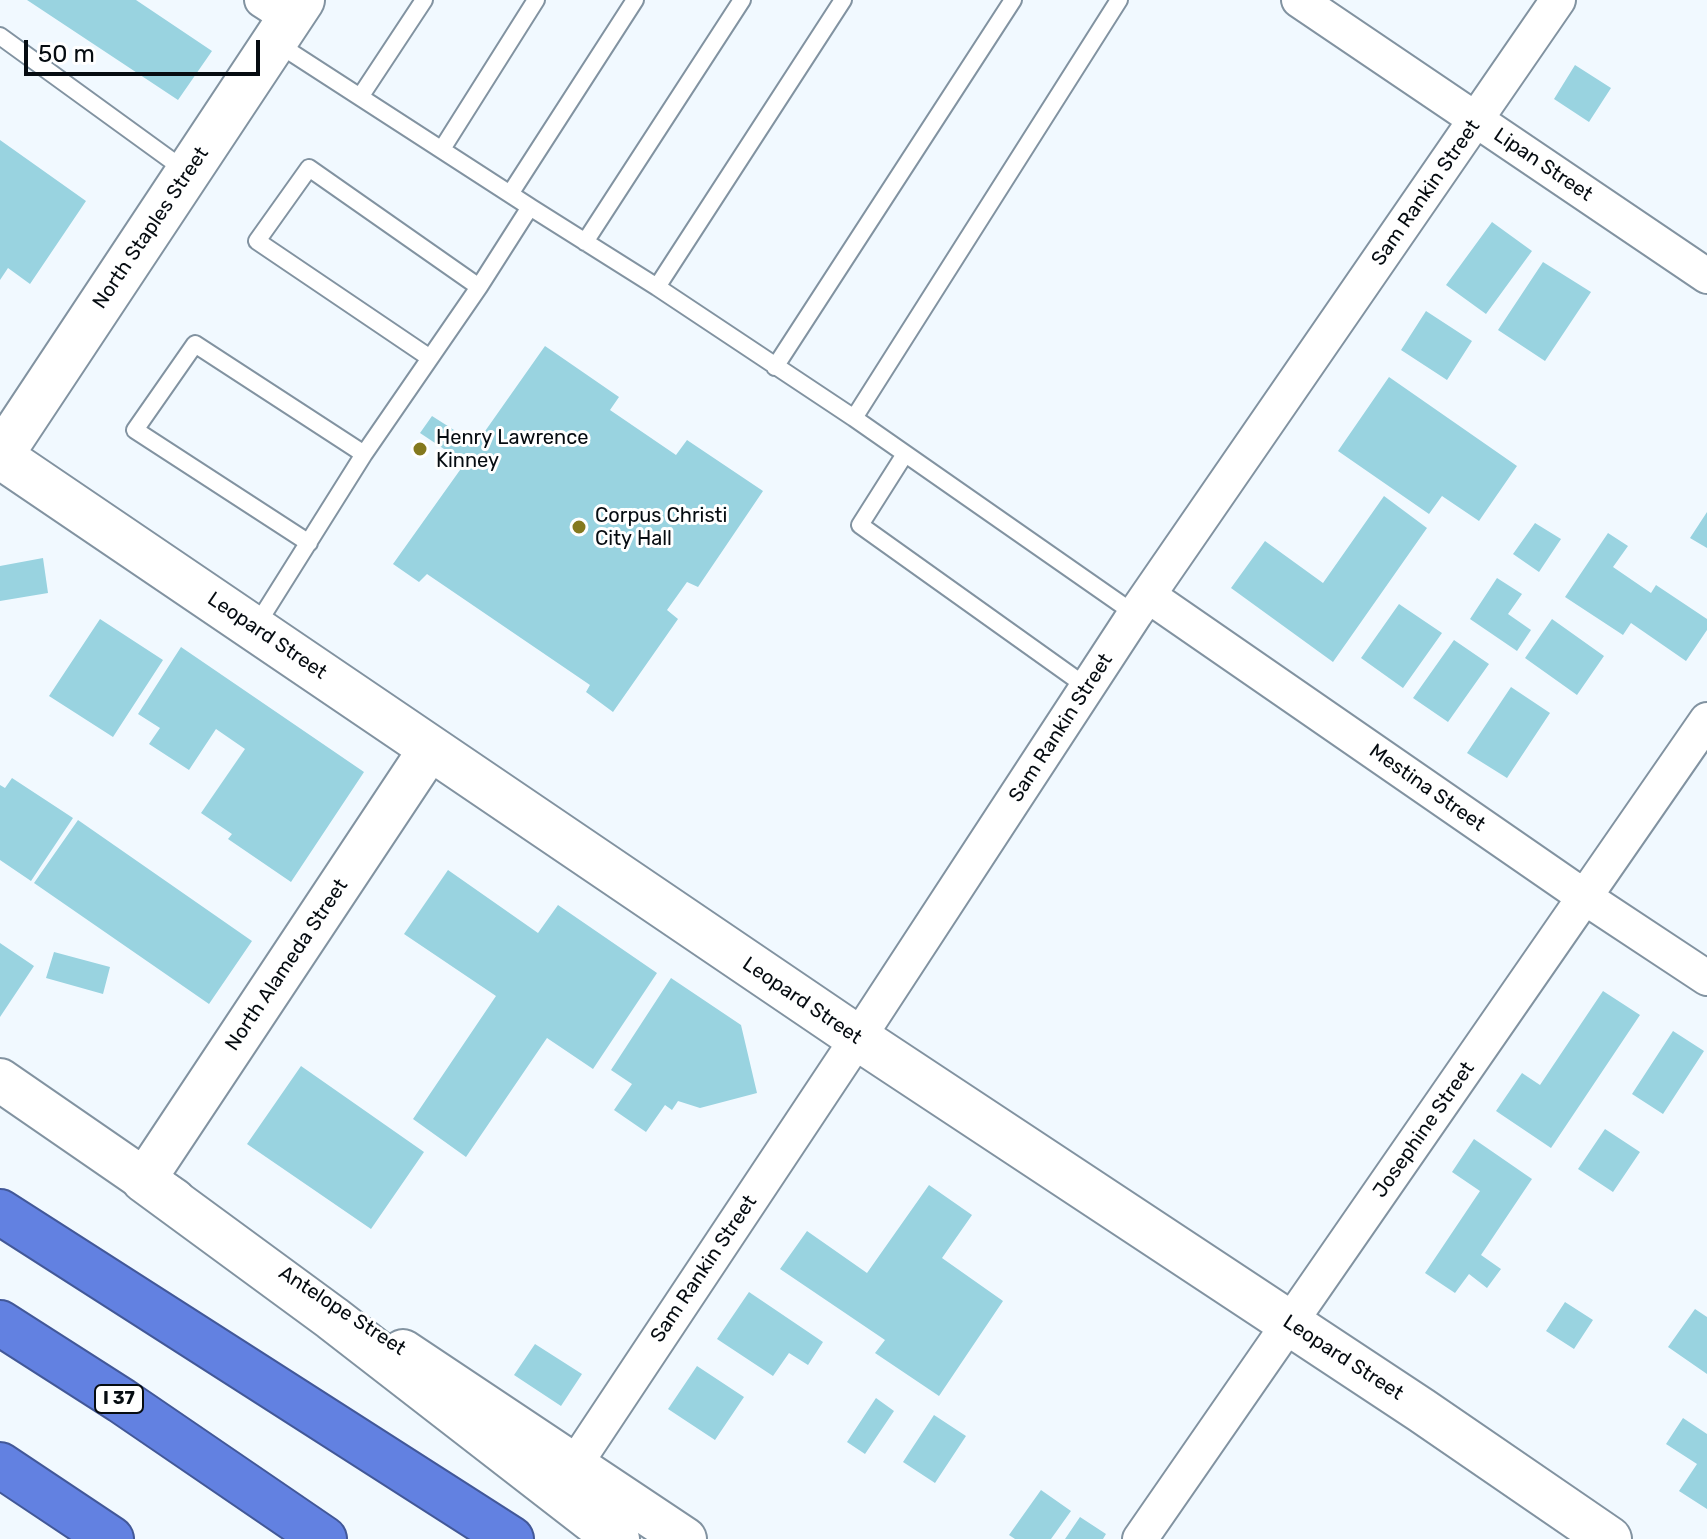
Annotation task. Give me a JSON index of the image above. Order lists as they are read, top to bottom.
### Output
{
  "streets": {
    "highway": ["I 37"],
    "main road": ["North Staples Street", "Leopard Street"],
    "street": [
      "Lipan Street",
      "Sam Rankin Street",
      "Mestina Street",
      "North Alameda Street",
      "Josephine Street",
      "Antelope Street"
    ]
  },
  "crossings": [
    ["Lipan Street", "Sam Rankin Street"],
    ["Sam Rankin Street", "Leopard Street"],
    ["Sam Rankin Street", "Mestina Street"],
    ["Sam Rankin Street", "Antelope Street"],
    ["North Staples Street", "Leopard Street"],
    ["Leopard Street", "North Alameda Street"],
    ["Leopard Street", "Josephine Street"],
    ["Mestina Street", "Josephine Street"],
    ["North Alameda Street", "Antelope Street"]
  ],
  "places": ["Henry Lawrence Kinney", "Corpus Christi City Hall"],
  "scale_bar": "50 m"
}
